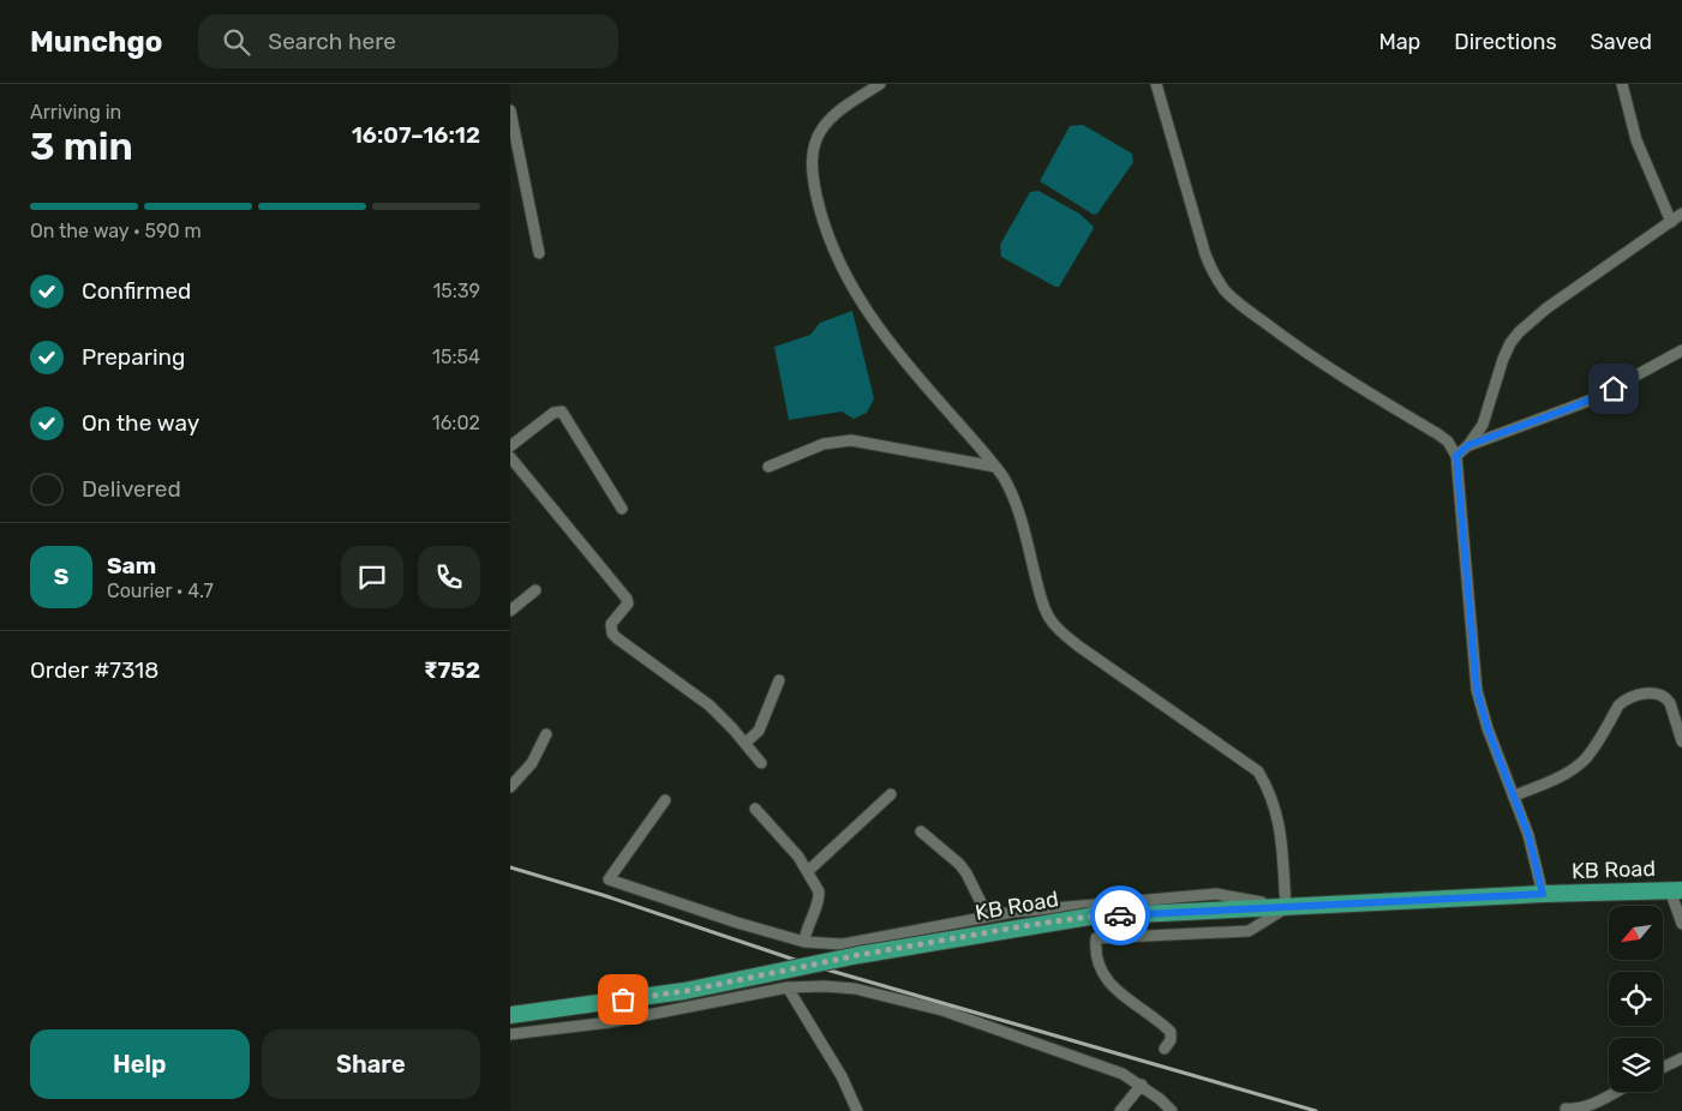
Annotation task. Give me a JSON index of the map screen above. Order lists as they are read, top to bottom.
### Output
{
  "streets": {
    "main road": ["KB Road"]
  },
  "north": "bottom left",
  "page": {
    "header": "Munchgo",
    "search": "Search here",
    "nav": ["Map", "Directions", "Saved"],
    "heading": ["3 min", "Arriving in", "16:07–16:12"],
    "panel": [
      "Sam",
      "Courier · 4.7",
      "Order #7318",
      "₹752"
    ],
    "bar": "On the way · 590 m",
    "list": [
      ["Confirmed", "15:39"],
      ["Preparing", "15:54"],
      ["On the way", "16:02"],
      "Delivered"
    ],
    "round": "S",
    "buttons": ["Help", "Share"]
  }
}
